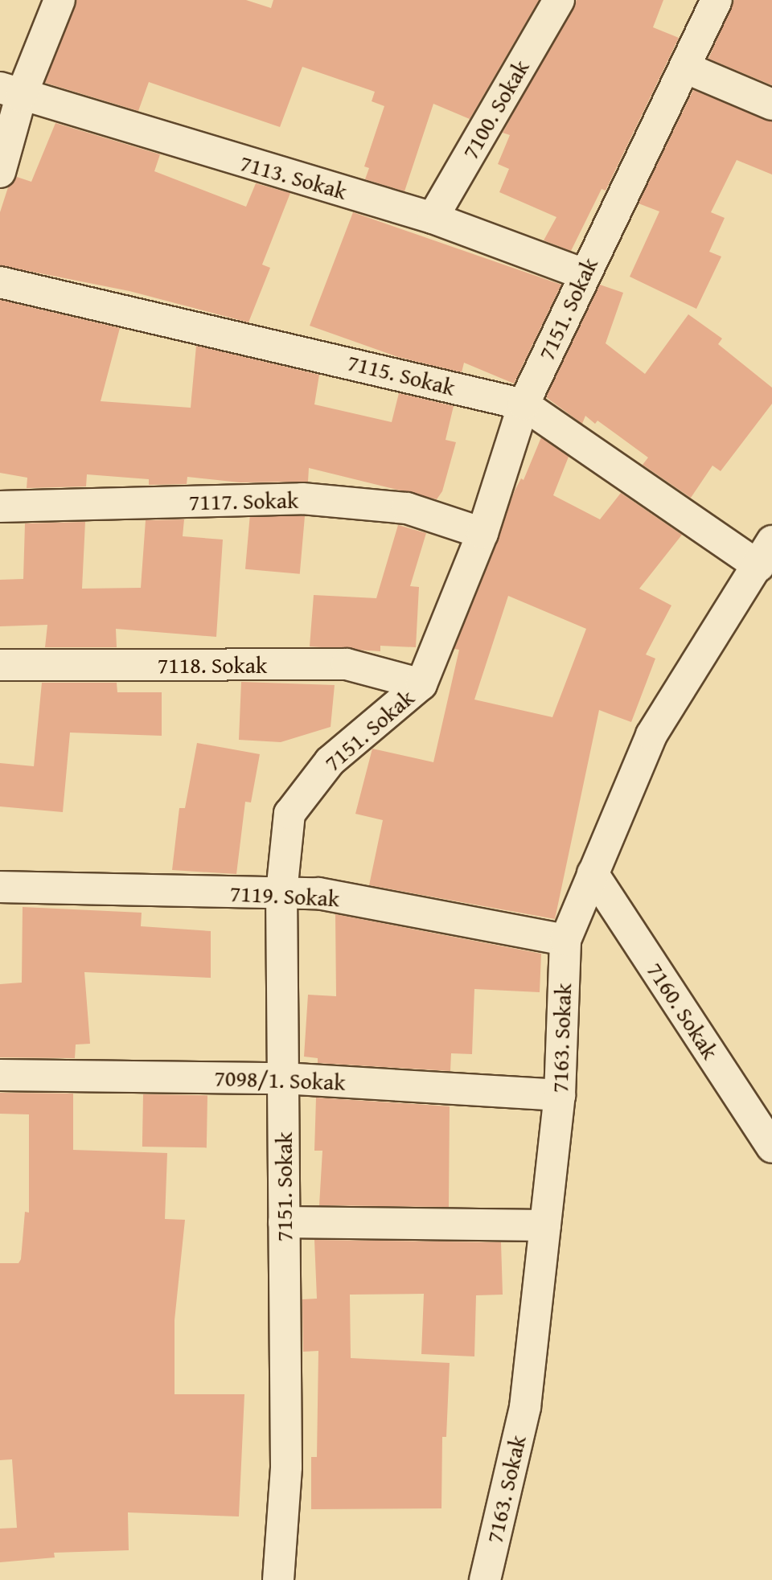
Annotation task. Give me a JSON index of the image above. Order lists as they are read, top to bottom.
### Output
{
  "streets": {
    "street": [
      "7100. Sokak",
      "7113. Sokak",
      "7151. Sokak",
      "7115. Sokak",
      "7117. Sokak",
      "7118. Sokak",
      "7119. Sokak",
      "7160. Sokak",
      "7163. Sokak",
      "7098/1. Sokak"
    ]
  },
  "crossings": [
    ["7100. Sokak", "7113. Sokak"],
    ["7113. Sokak", "7151. Sokak"],
    ["7151. Sokak", "7115. Sokak"],
    ["7151. Sokak", "7117. Sokak"],
    ["7151. Sokak", "7118. Sokak"],
    ["7151. Sokak", "7119. Sokak"],
    ["7151. Sokak", "7098/1. Sokak"],
    ["7115. Sokak", "7163. Sokak"],
    ["7119. Sokak", "7163. Sokak"],
    ["7160. Sokak", "7163. Sokak"],
    ["7163. Sokak", "7098/1. Sokak"]
  ]
}
